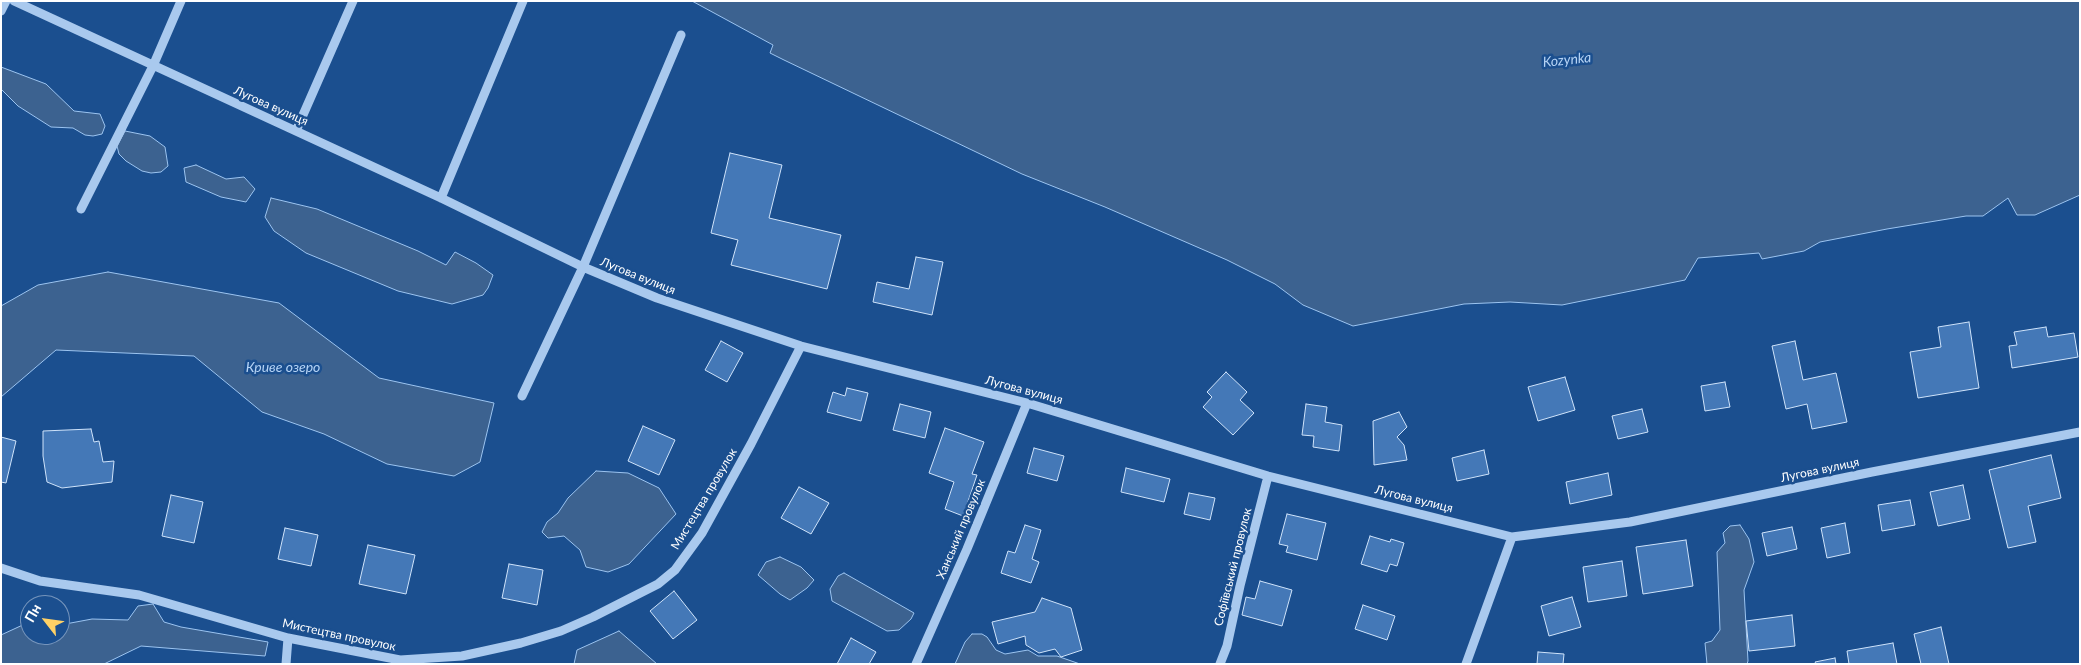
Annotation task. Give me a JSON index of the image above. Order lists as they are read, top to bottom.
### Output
{
  "streets": {
    "street": [
      "Лугова вулиця",
      "Мистецтва провулок",
      "Ханський провулок",
      "Софіївський провулок"
    ]
  },
  "crossings": [
    ["Лугова вулиця", "Мистецтва провулок"],
    ["Лугова вулиця", "Ханський провулок"],
    ["Лугова вулиця", "Софіївський провулок"]
  ],
  "water": ["Kozynka", "Криве озеро"],
  "north": "top left"
}
